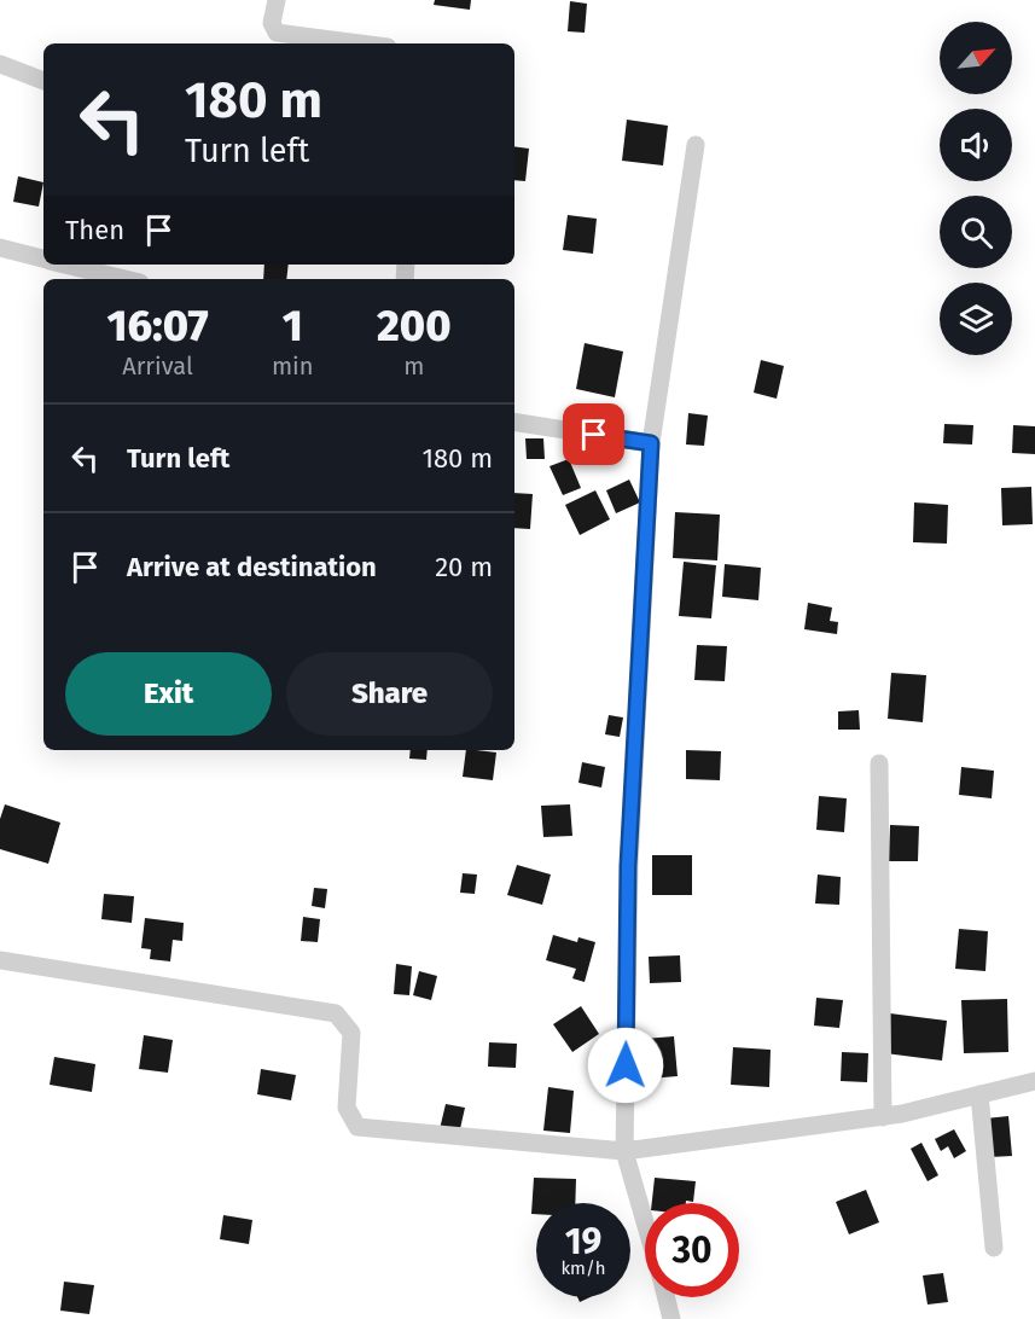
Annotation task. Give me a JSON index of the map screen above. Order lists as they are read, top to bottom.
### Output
{
  "north": "top right",
  "page": {
    "turn": ["180 m", "Turn left"],
    "then": "Then",
    "eta": [
      "16:07",
      "Arrival",
      "1",
      "min",
      "200",
      "m"
    ],
    "list": [
      {
        "name": "Turn left",
        "value": "180 m"
      },
      {
        "name": "Arrive at destination",
        "value": "20 m"
      }
    ],
    "buttons": ["Exit", "Share"],
    "speed": "19 km/h",
    "limit": "30"
  }
}
